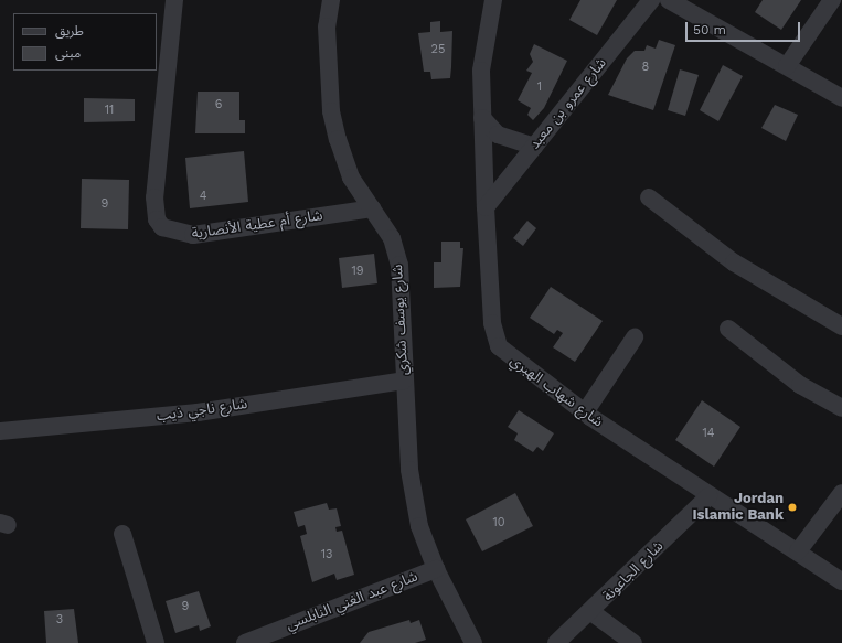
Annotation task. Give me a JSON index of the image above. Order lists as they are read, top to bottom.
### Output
{
  "streets": {
    "street": [
      "شارع عمرو بن معبد",
      "شارع أم عطية الأنصارية",
      "شارع يوسف شكري",
      "شارع شهاب الهبري",
      "شارع ناجي ذيب",
      "شارع الجاعونة",
      "شارع عبد الغني النابلسي"
    ]
  },
  "crossings": [
    ["شارع عمرو بن معبد", "شارع شهاب الهبري"],
    ["شارع أم عطية الأنصارية", "شارع يوسف شكري"],
    ["شارع يوسف شكري", "شارع ناجي ذيب"],
    ["شارع يوسف شكري", "شارع عبد الغني النابلسي"],
    ["شارع شهاب الهبري", "شارع الجاعونة"]
  ],
  "places": ["Jordan Islamic Bank"],
  "house_numbers": [
    "25",
    "8",
    "1",
    "6",
    "11",
    "4",
    "9",
    "19",
    "14",
    "10",
    "13",
    "9",
    "3"
  ],
  "legend": ["طريق", "مبنى"],
  "scale_bar": "50 m"
}
